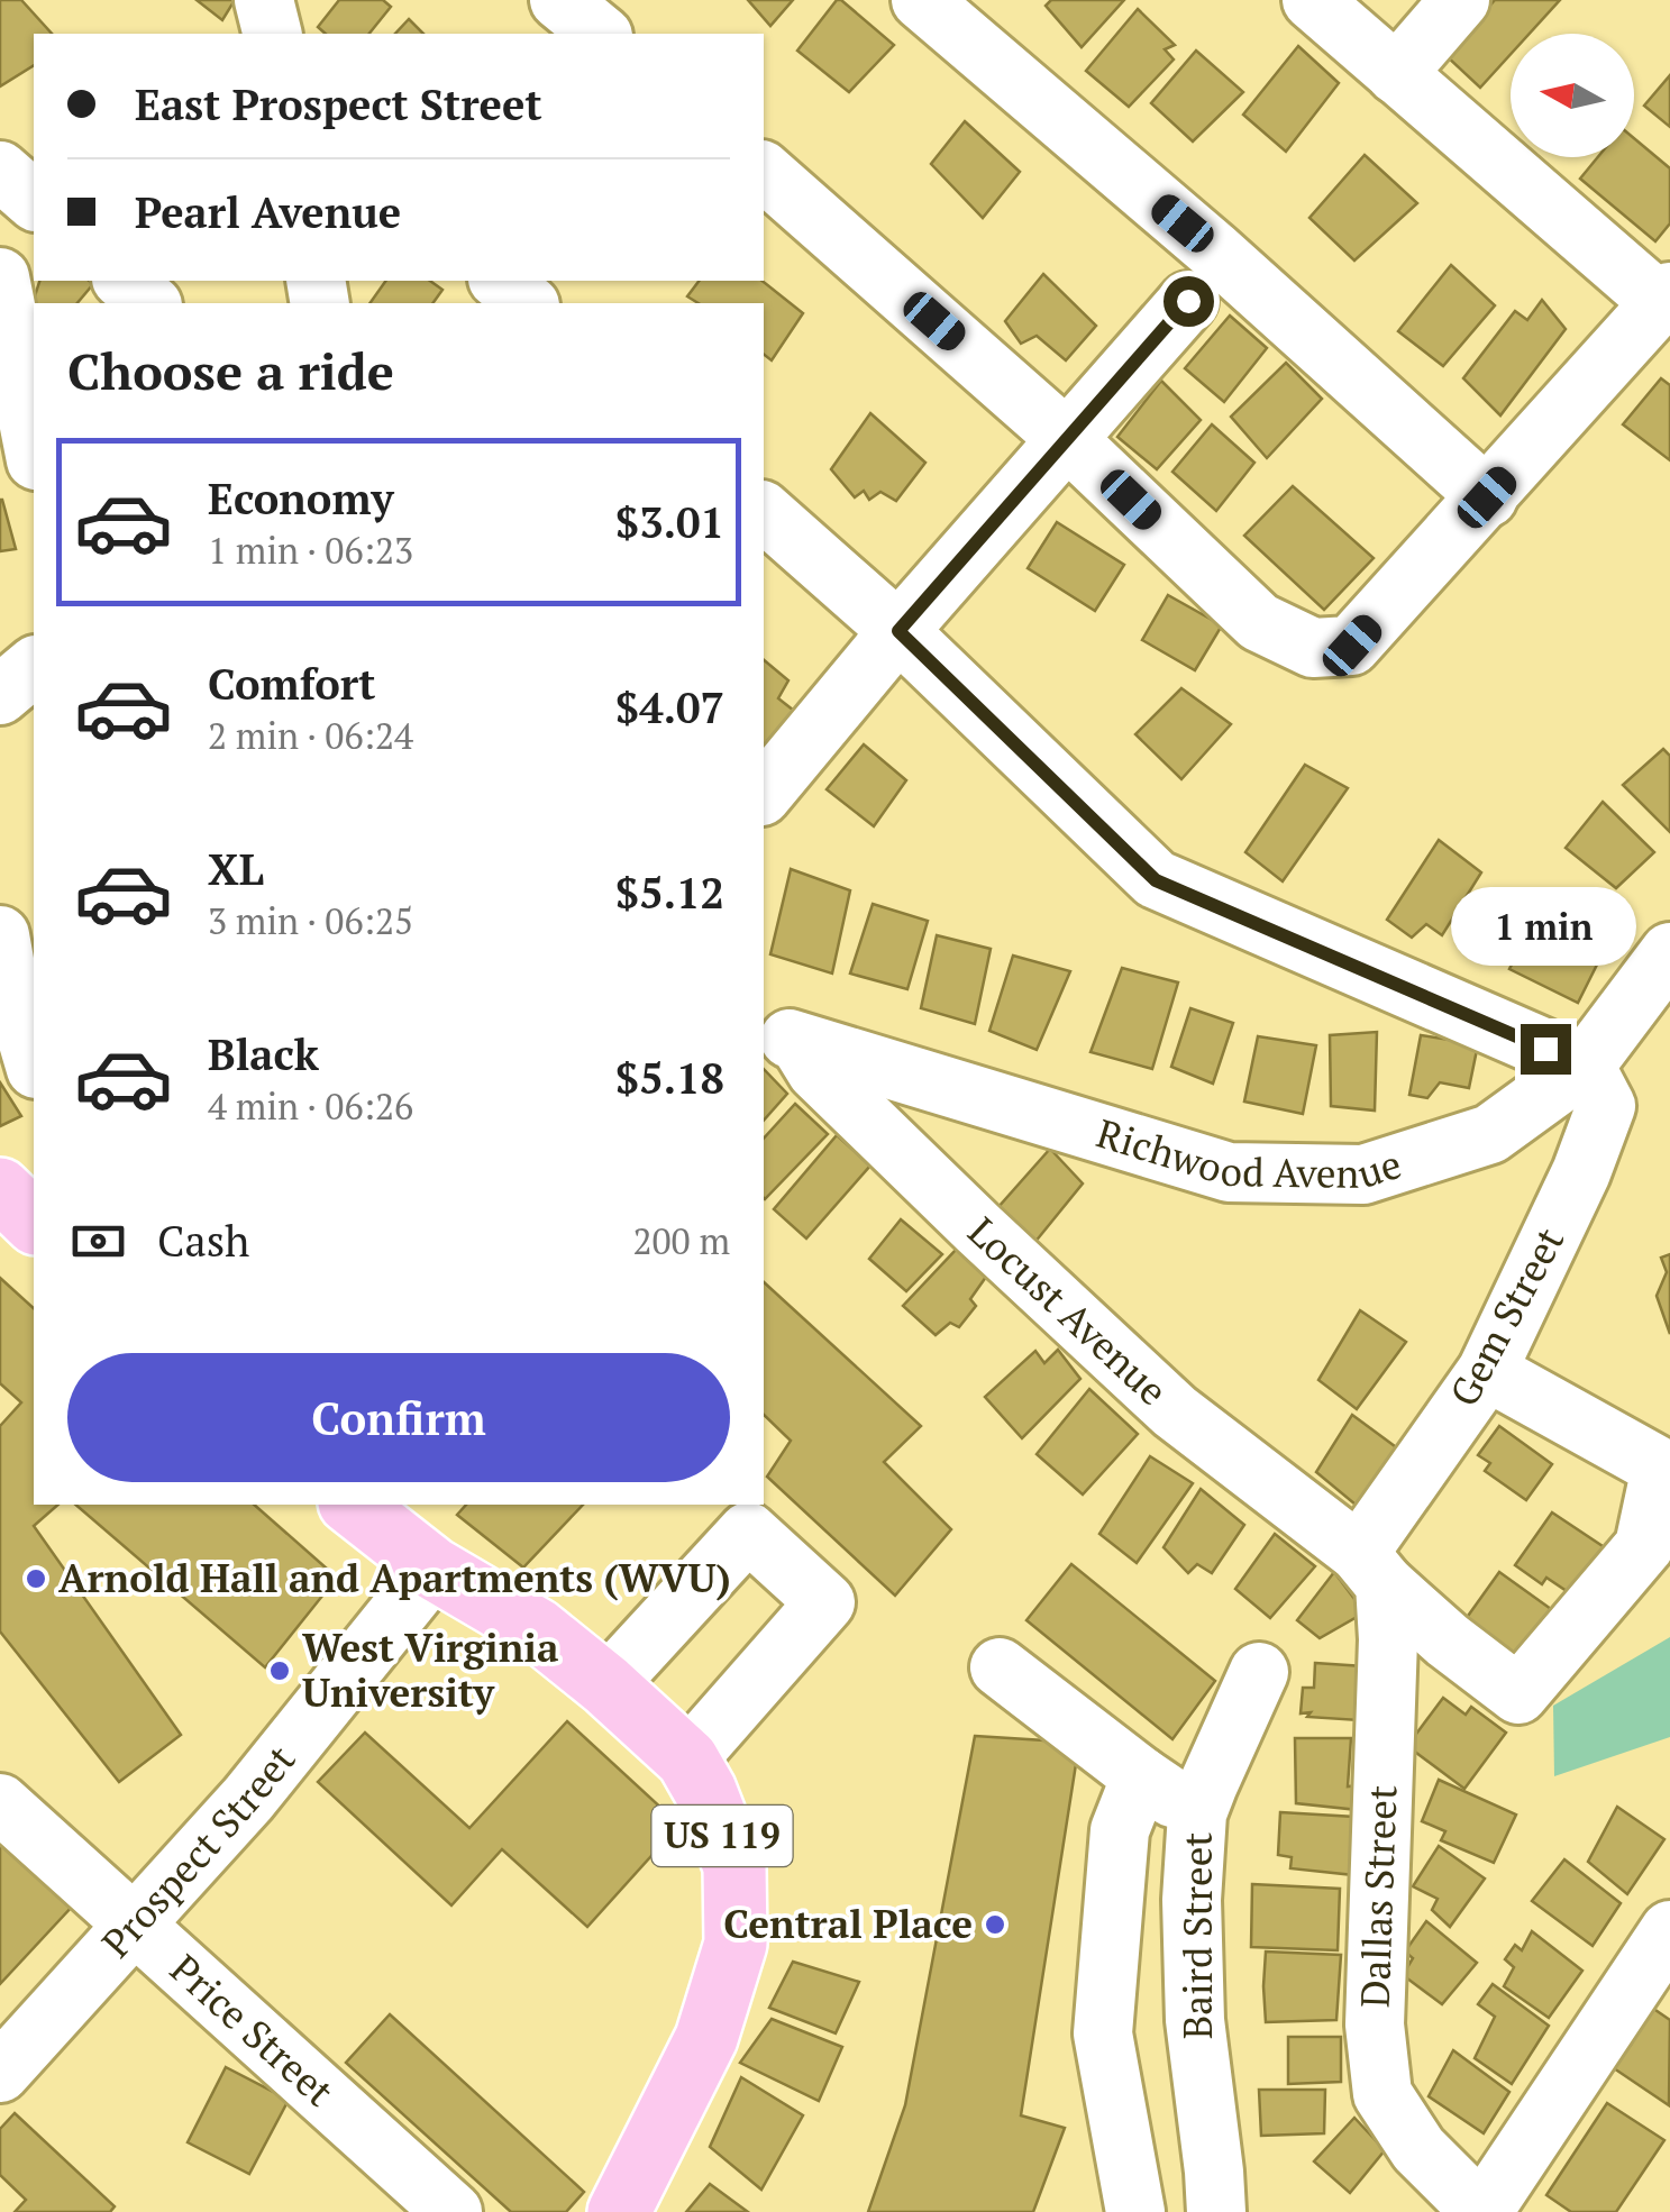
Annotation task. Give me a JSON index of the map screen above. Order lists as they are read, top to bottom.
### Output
{
  "streets": {
    "main road": ["US 119"],
    "street": [
      "Richwood Avenue",
      "Locust Avenue",
      "Gem Street",
      "Prospect Street",
      "Dallas Street",
      "Baird Street",
      "Price Street"
    ]
  },
  "crossings": [
    ["Richwood Avenue", "Locust Avenue"],
    ["Richwood Avenue", "Gem Street"],
    ["Locust Avenue", "Gem Street"],
    ["Locust Avenue", "Dallas Street"],
    ["Gem Street", "Dallas Street"],
    ["US 119", "Prospect Street"],
    ["Prospect Street", "Price Street"]
  ],
  "places": ["Arnold Hall and Apartments (WVU)", "West Virginia University", "Central Place"],
  "north": "left",
  "page": {
    "banner": ["East Prospect Street", "Pearl Avenue"],
    "heading": "Choose a ride",
    "list": [
      {
        "name": "Economy",
        "note": "1 min · 06:23",
        "value": "$3.01"
      },
      {
        "name": "Comfort",
        "note": "2 min · 06:24",
        "value": "$4.07"
      },
      {
        "name": "XL",
        "note": "3 min · 06:25",
        "value": "$5.12"
      },
      {
        "name": "Black",
        "note": "4 min · 06:26",
        "value": "$5.18"
      }
    ],
    "bubble": "1 min",
    "pay": ["Cash", "200 m"],
    "buttons": "Confirm"
  }
}
